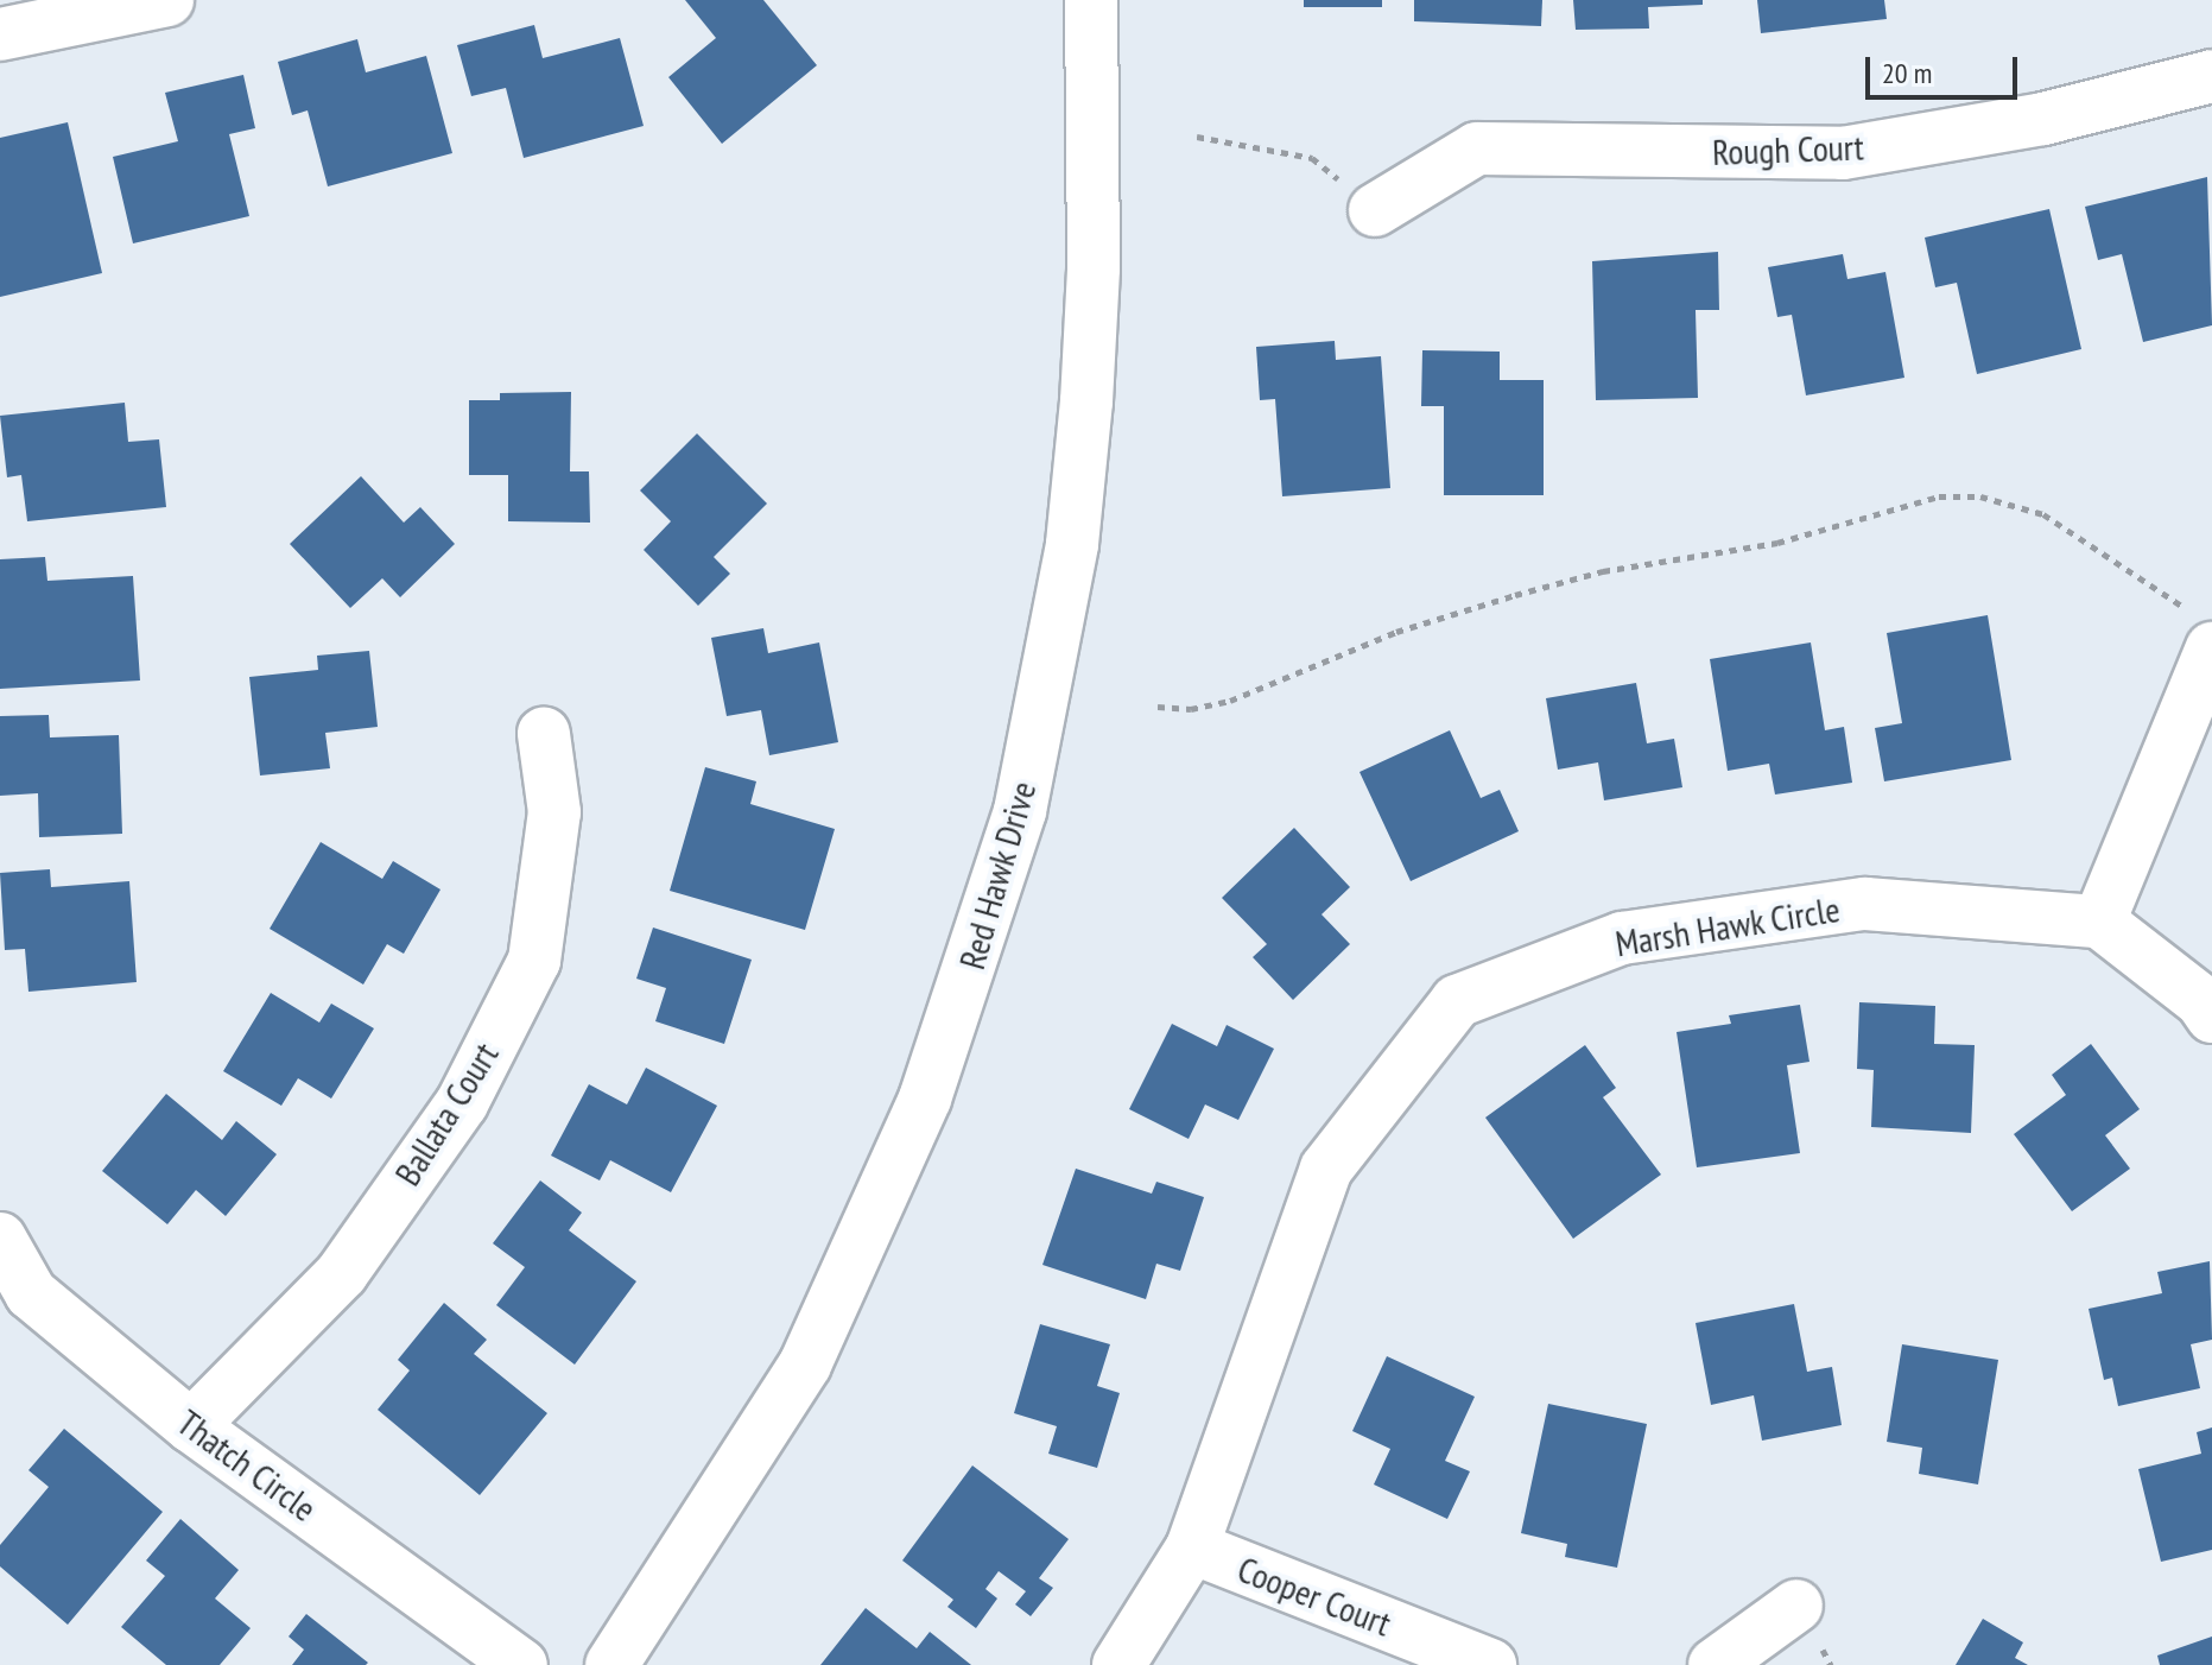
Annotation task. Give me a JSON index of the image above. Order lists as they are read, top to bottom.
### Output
{
  "streets": {
    "street": [
      "Rough Court",
      "Red Hawk Drive",
      "Marsh Hawk Circle",
      "Ballata Court",
      "Thatch Circle",
      "Cooper Court"
    ]
  },
  "crossings": [
    ["Marsh Hawk Circle", "Cooper Court"],
    ["Ballata Court", "Thatch Circle"]
  ],
  "scale_bar": "20 m"
}
